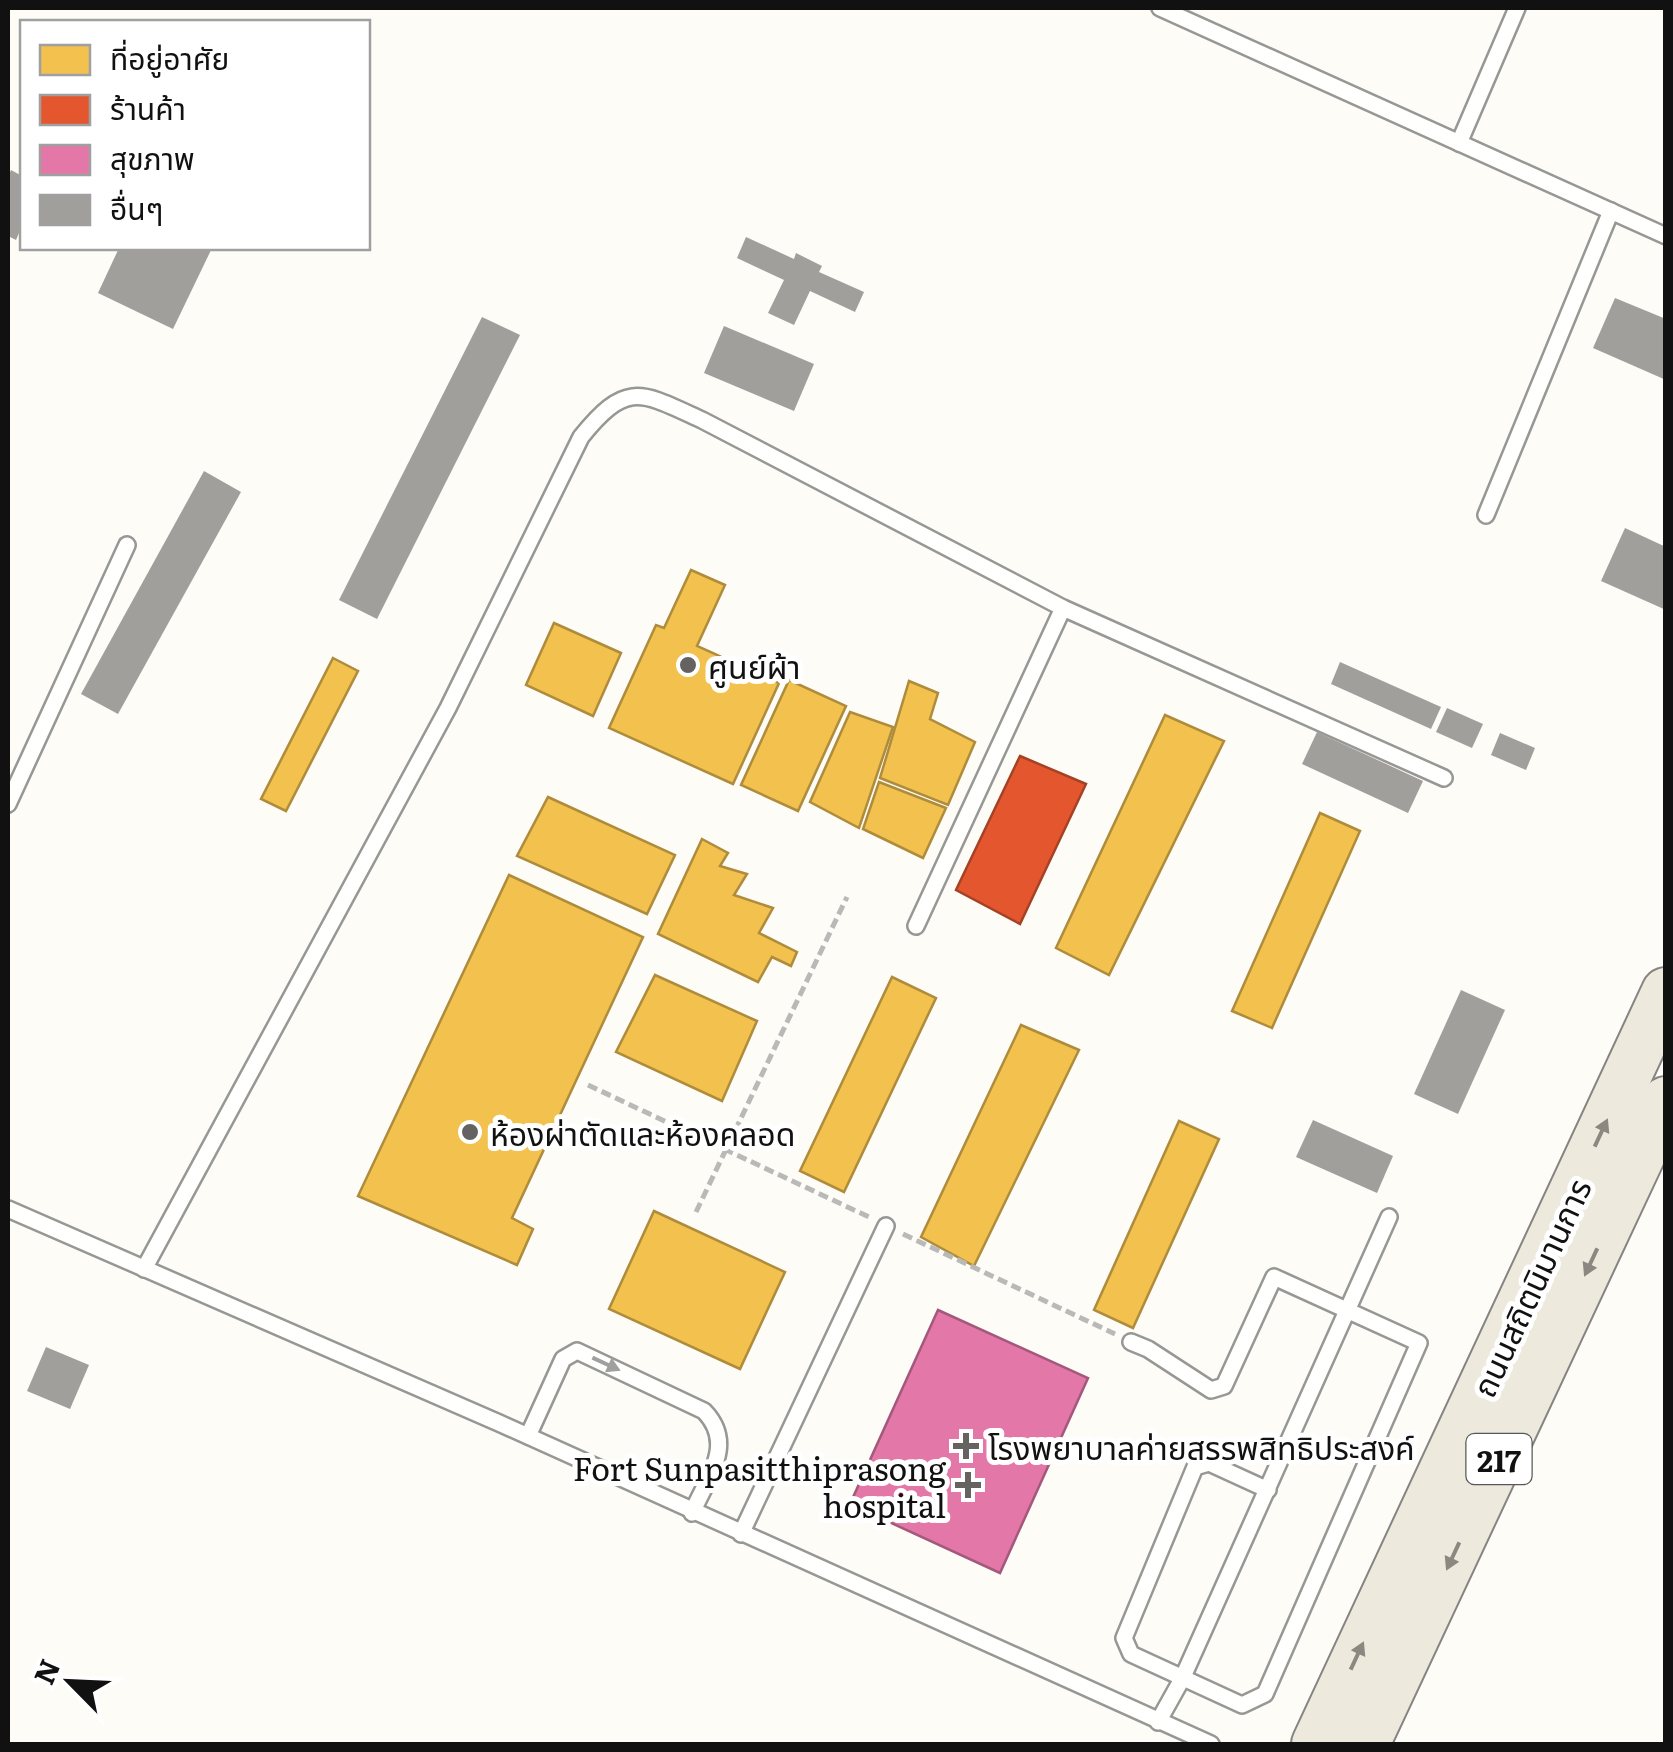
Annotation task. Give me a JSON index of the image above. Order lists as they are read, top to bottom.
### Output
{
  "streets": {
    "main road": ["ถนนสถิตนิมานการ", "217"]
  },
  "places": {
    "other": ["ศูนย์ผ้า", "ห้องผ่าตัดและห้องคลอด"],
    "health": ["โรงพยาบาลค่ายสรรพสิทธิประสงค์", "Fort Sunpasitthiprasong hospital"]
  },
  "legend": [
    "ที่อยู่อาศัย",
    "ร้านค้า",
    "สุขภาพ",
    "อื่นๆ"
  ],
  "north": "top left"
}
